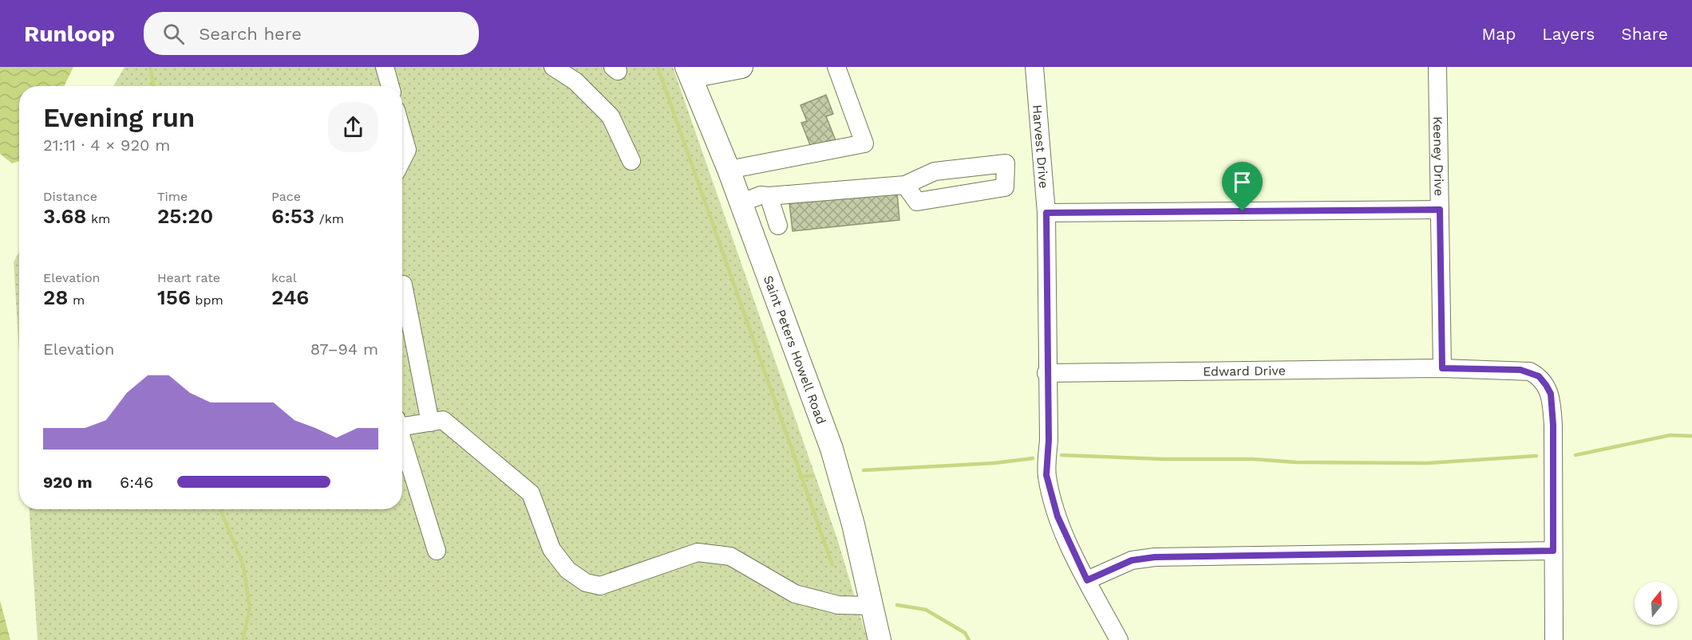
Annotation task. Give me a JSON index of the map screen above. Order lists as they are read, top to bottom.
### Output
{
  "streets": {
    "main road": ["Saint Peters Howell Road"],
    "street": ["Harvest Drive", "Keeney Drive", "Edward Drive"]
  },
  "crossings": [
    ["Harvest Drive", "Edward Drive"],
    ["Keeney Drive", "Edward Drive"]
  ],
  "north": "top",
  "page": {
    "header": "Runloop",
    "search": "Search here",
    "nav": ["Map", "Layers", "Share"],
    "heading": ["Evening run", "21:11 · 4 × 920 m"],
    "stats": [
      ["Distance", "3.68 km"],
      ["Time", "25:20"],
      ["Pace", "6:53 /km"],
      ["Elevation", "28 m"],
      ["Heart rate", "156 bpm"],
      ["kcal", "246"]
    ],
    "chart": ["Elevation", "87–94 m"],
    "list": [
      {
        "name": "920 m",
        "note": "6:46"
      }
    ]
  }
}
